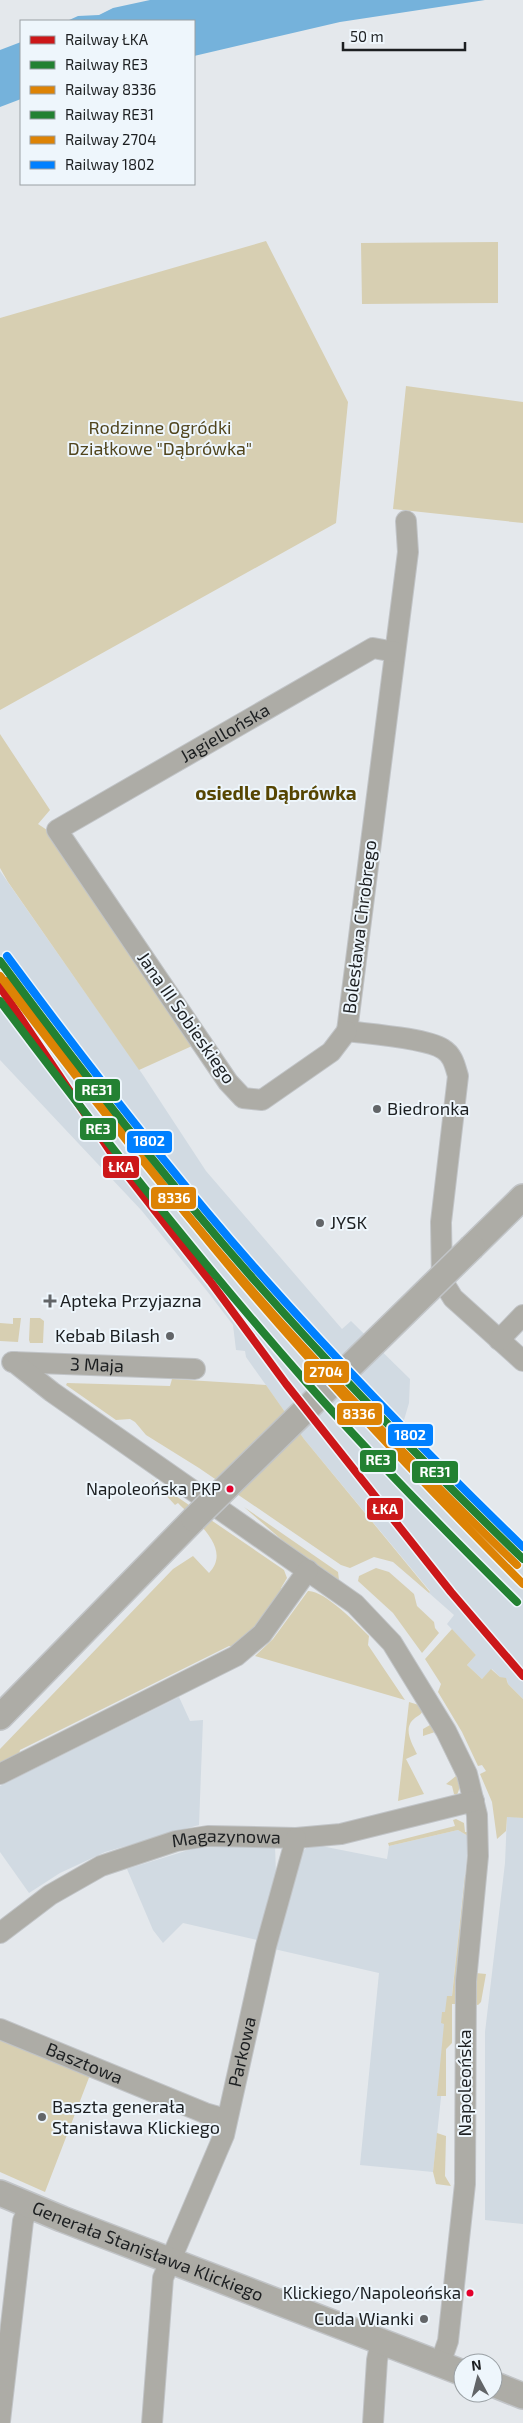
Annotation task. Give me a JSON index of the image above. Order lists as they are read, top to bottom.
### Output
{
  "streets": {
    "street": [
      "Jagiellońska",
      "Bolesława Chrobrego",
      "Jana III Sobieskiego",
      "3 Maja",
      "Magazynowa",
      "Parkowa",
      "Basztowa",
      "Napoleońska",
      "Generała Stanisława Klickiego"
    ]
  },
  "crossings": [
    ["Jagiellońska", "Bolesława Chrobrego"],
    ["Jagiellońska", "Jana III Sobieskiego"],
    ["Bolesława Chrobrego", "Jana III Sobieskiego"],
    ["3 Maja", "Napoleońska"],
    ["Magazynowa", "Parkowa"],
    ["Magazynowa", "Napoleońska"],
    ["Parkowa", "Basztowa"],
    ["Parkowa", "Generała Stanisława Klickiego"],
    ["Napoleońska", "Generała Stanisława Klickiego"]
  ],
  "districts": ["osiedle Dąbrówka"],
  "parks": ["Rodzinne Ogródki Działkowe \"Dąbrówka\""],
  "places": {
    "other": [
      "Biedronka",
      "JYSK",
      "Kebab Bilash",
      "Napoleońska PKP",
      "Baszta generała Stanisława Klickiego",
      "Klickiego/Napoleońska",
      "Cuda Wianki"
    ],
    "health": ["Apteka Przyjazna"]
  },
  "lines": [
    "rail line 1802",
    "rail line RE31",
    "rail line 2704",
    "rail line 8336",
    "rail line ŁKA",
    "rail line RE3"
  ],
  "legend": [
    "Railway ŁKA",
    "Railway RE3",
    "Railway 8336",
    "Railway RE31",
    "Railway 2704",
    "Railway 1802"
  ],
  "scale_bar": "50 m",
  "north": "top"
}
